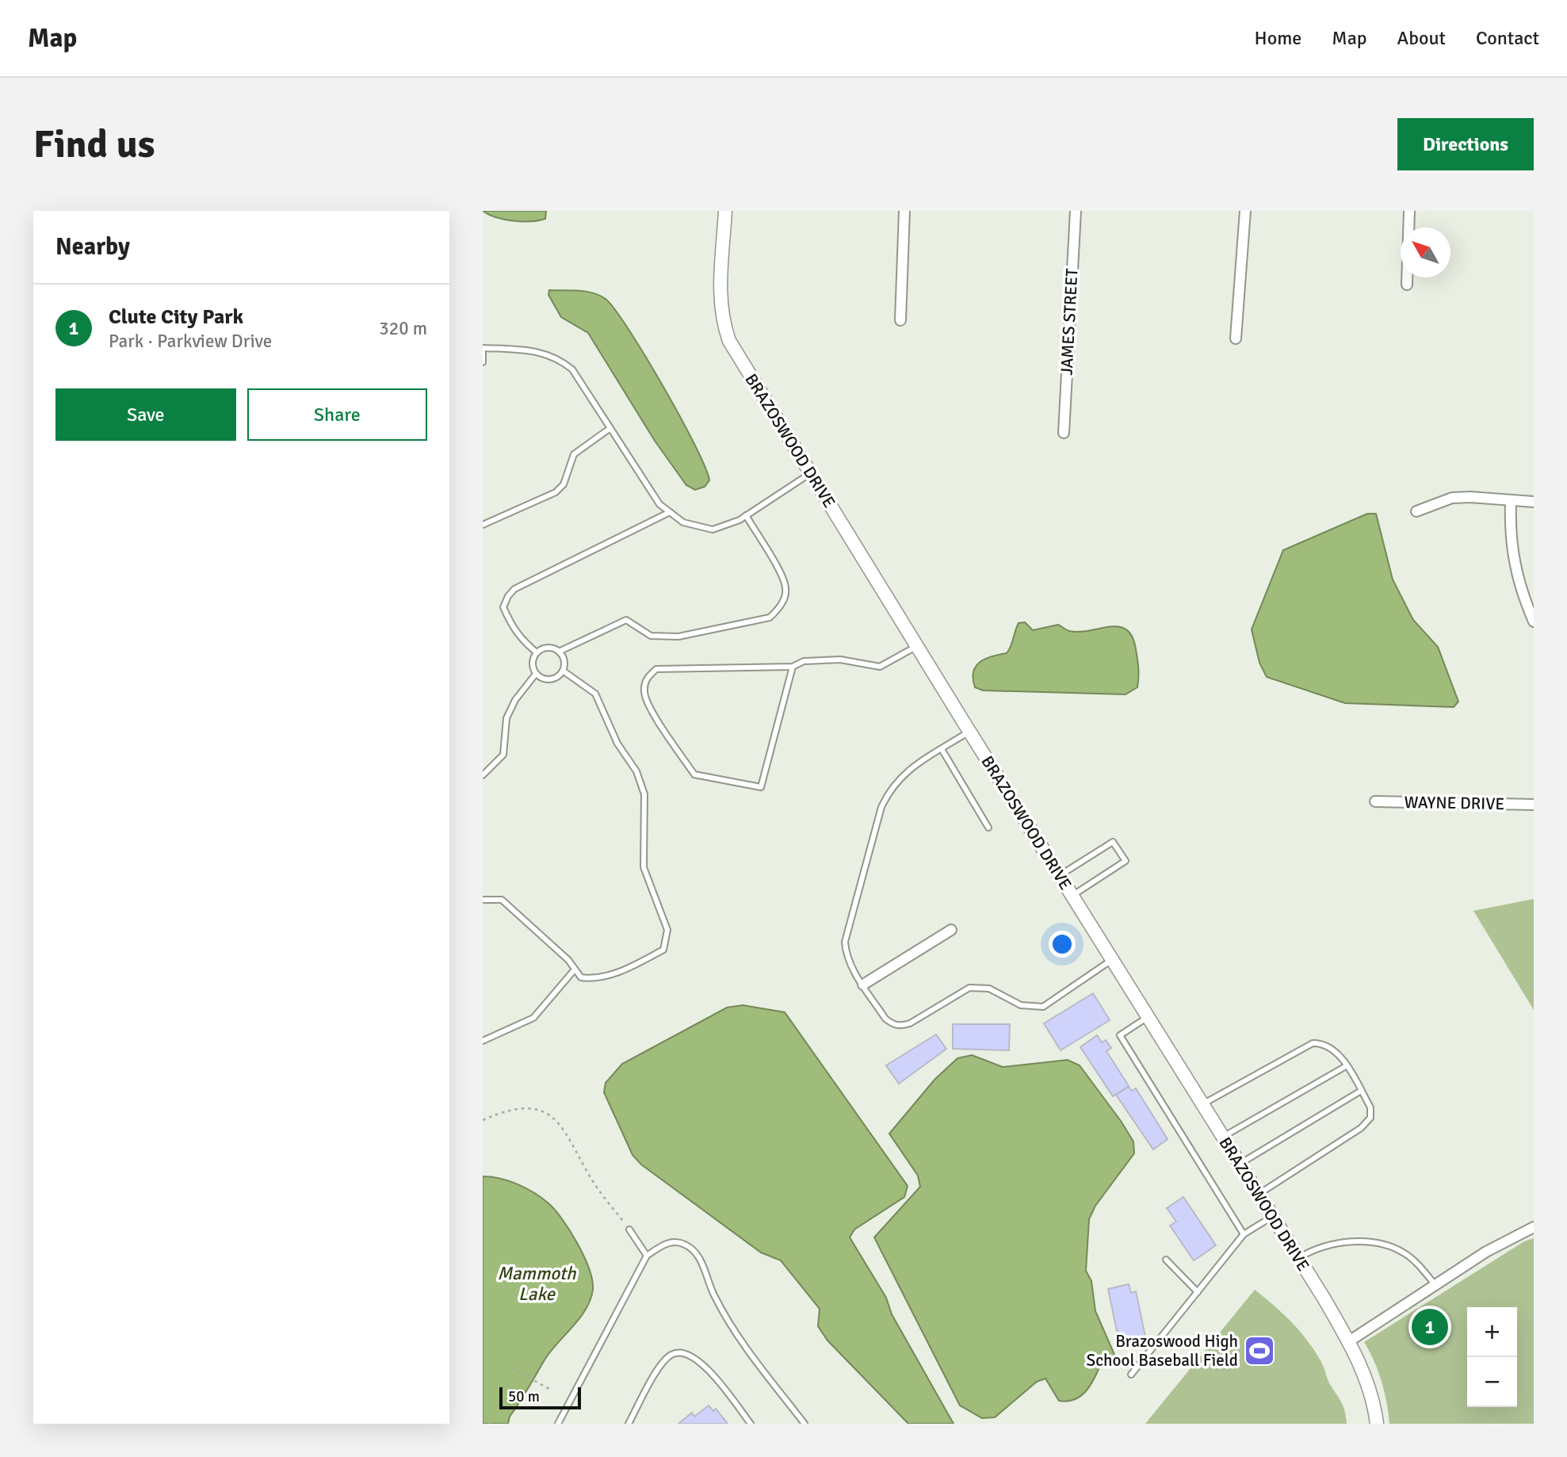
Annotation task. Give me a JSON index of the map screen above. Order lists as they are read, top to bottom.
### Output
{
  "streets": {
    "street": ["JAMES STREET", "BRAZOSWOOD DRIVE", "WAYNE DRIVE"]
  },
  "water": ["Mammoth Lake"],
  "places": {
    "sports": ["Brazoswood High School Baseball Field"]
  },
  "scale_bar": "50 m",
  "north": "top left",
  "page": {
    "header": "Map",
    "nav": [
      "Home",
      "Map",
      "About",
      "Contact"
    ],
    "buttons": [
      "Directions",
      ["Save", "Share"]
    ],
    "title": "Find us",
    "heading": "Nearby",
    "list": [
      {
        "mark": "1",
        "name": "Clute City Park",
        "note": "Park · Parkview Drive",
        "value": "320 m"
      }
    ],
    "pins": "1",
    "map_buttons": ["+", "−"],
    "scale": "50 m"
  }
}
